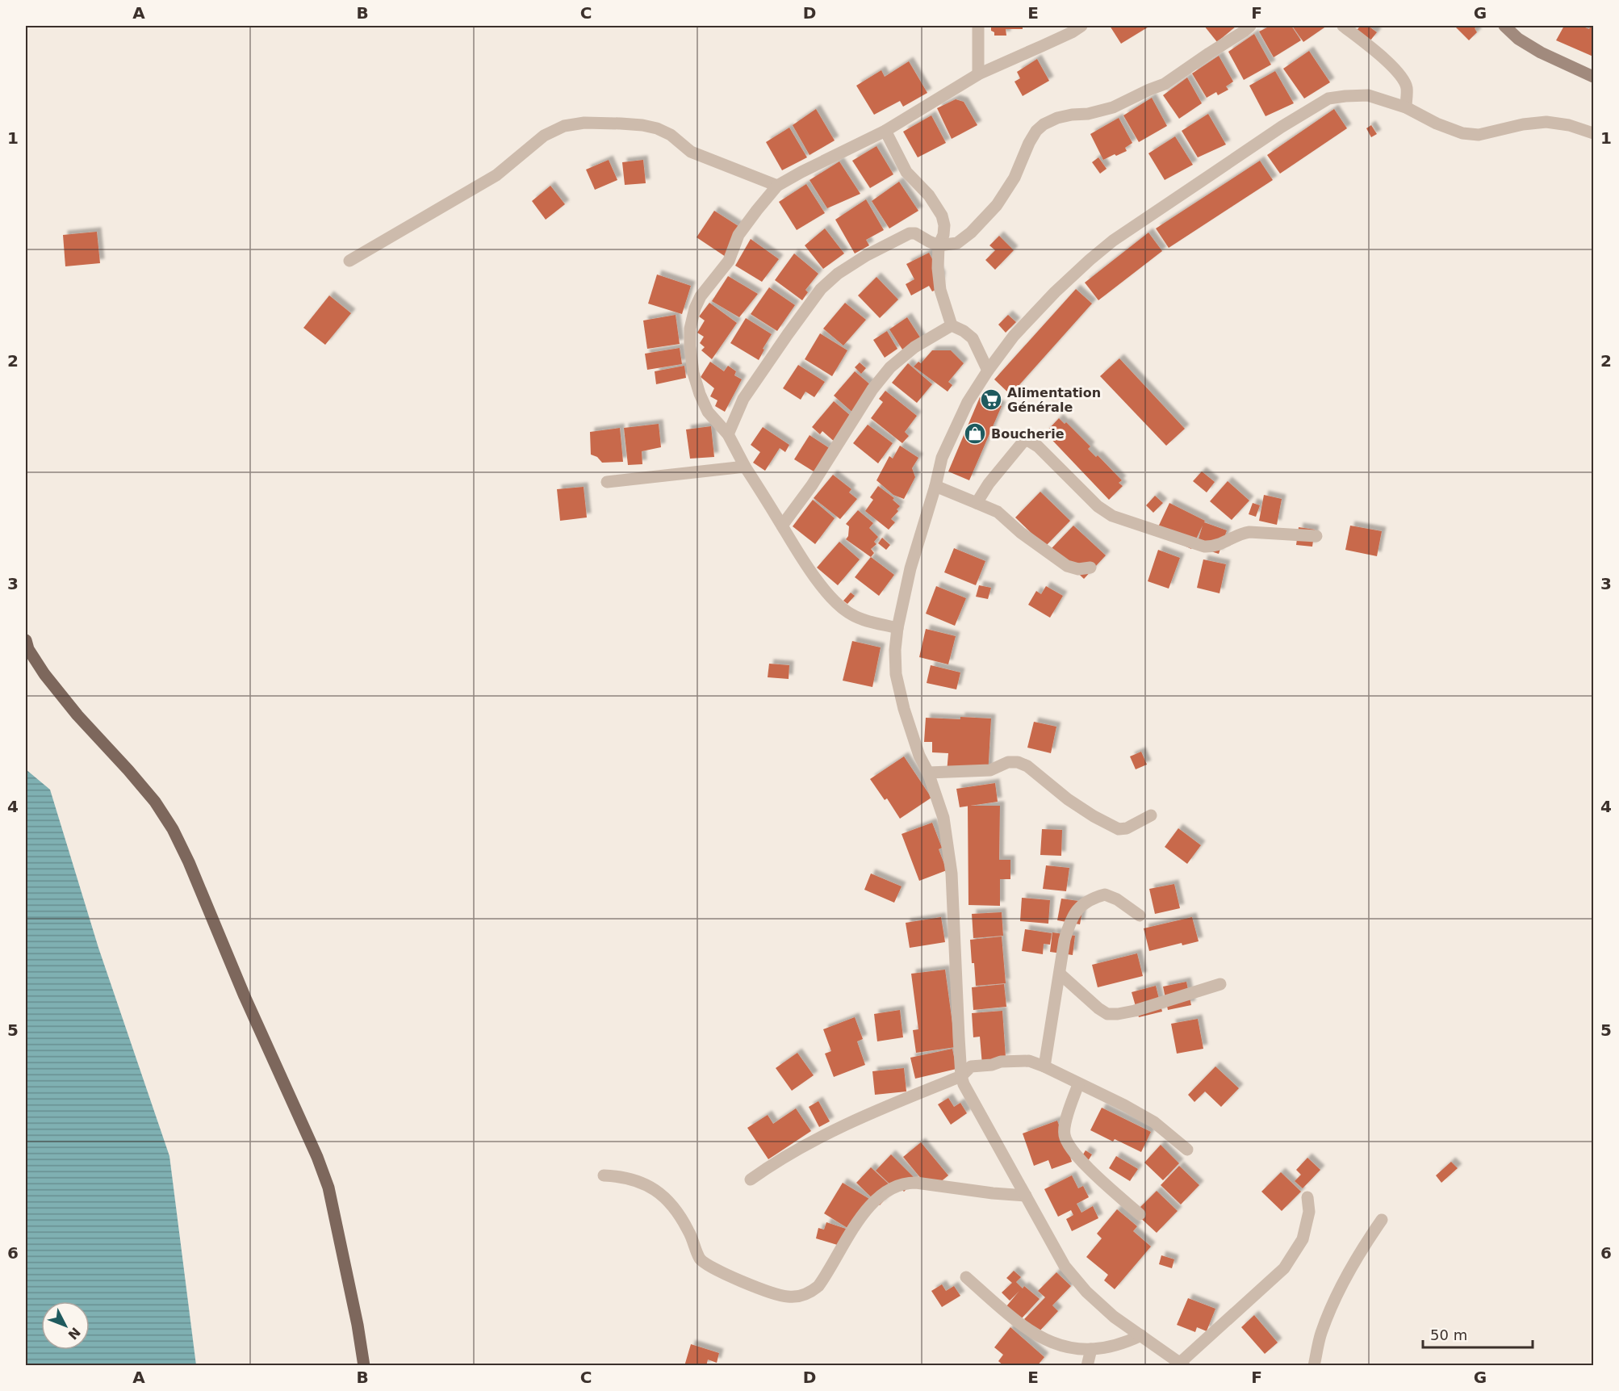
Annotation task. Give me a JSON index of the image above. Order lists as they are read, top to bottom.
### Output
{
  "places": {
    "supermarket": ["Alimentation Générale"],
    "shop": ["Boucherie"]
  },
  "scale_bar": "50 m",
  "north": "bottom right",
  "grid": {
    "columns": [
      "A",
      "B",
      "C",
      "D",
      "E",
      "F",
      "G"
    ],
    "rows": [
      "1",
      "2",
      "3",
      "4",
      "5",
      "6"
    ]
  }
}
